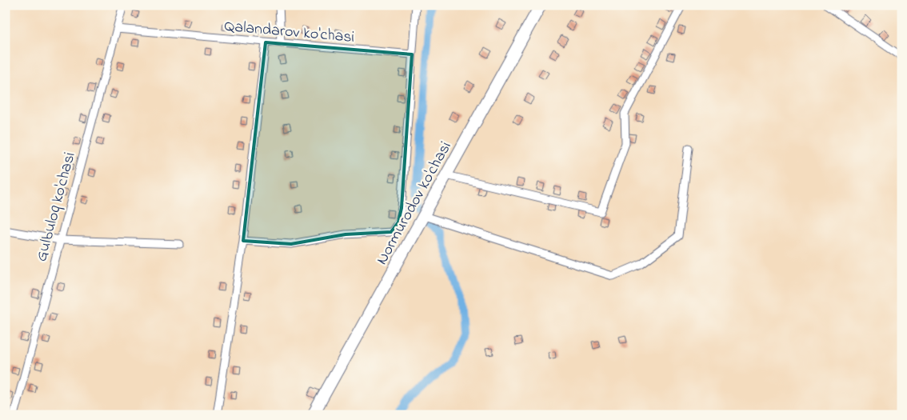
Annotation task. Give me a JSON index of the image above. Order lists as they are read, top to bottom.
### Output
{
  "streets": {
    "main road": ["Normurodov ko'chasi"],
    "street": ["Qalandarov ko'chasi", "Gulbuloq ko'chasi"]
  },
  "crossings": [
    ["Qalandarov ko'chasi", "Gulbuloq ko'chasi"]
  ]
}
